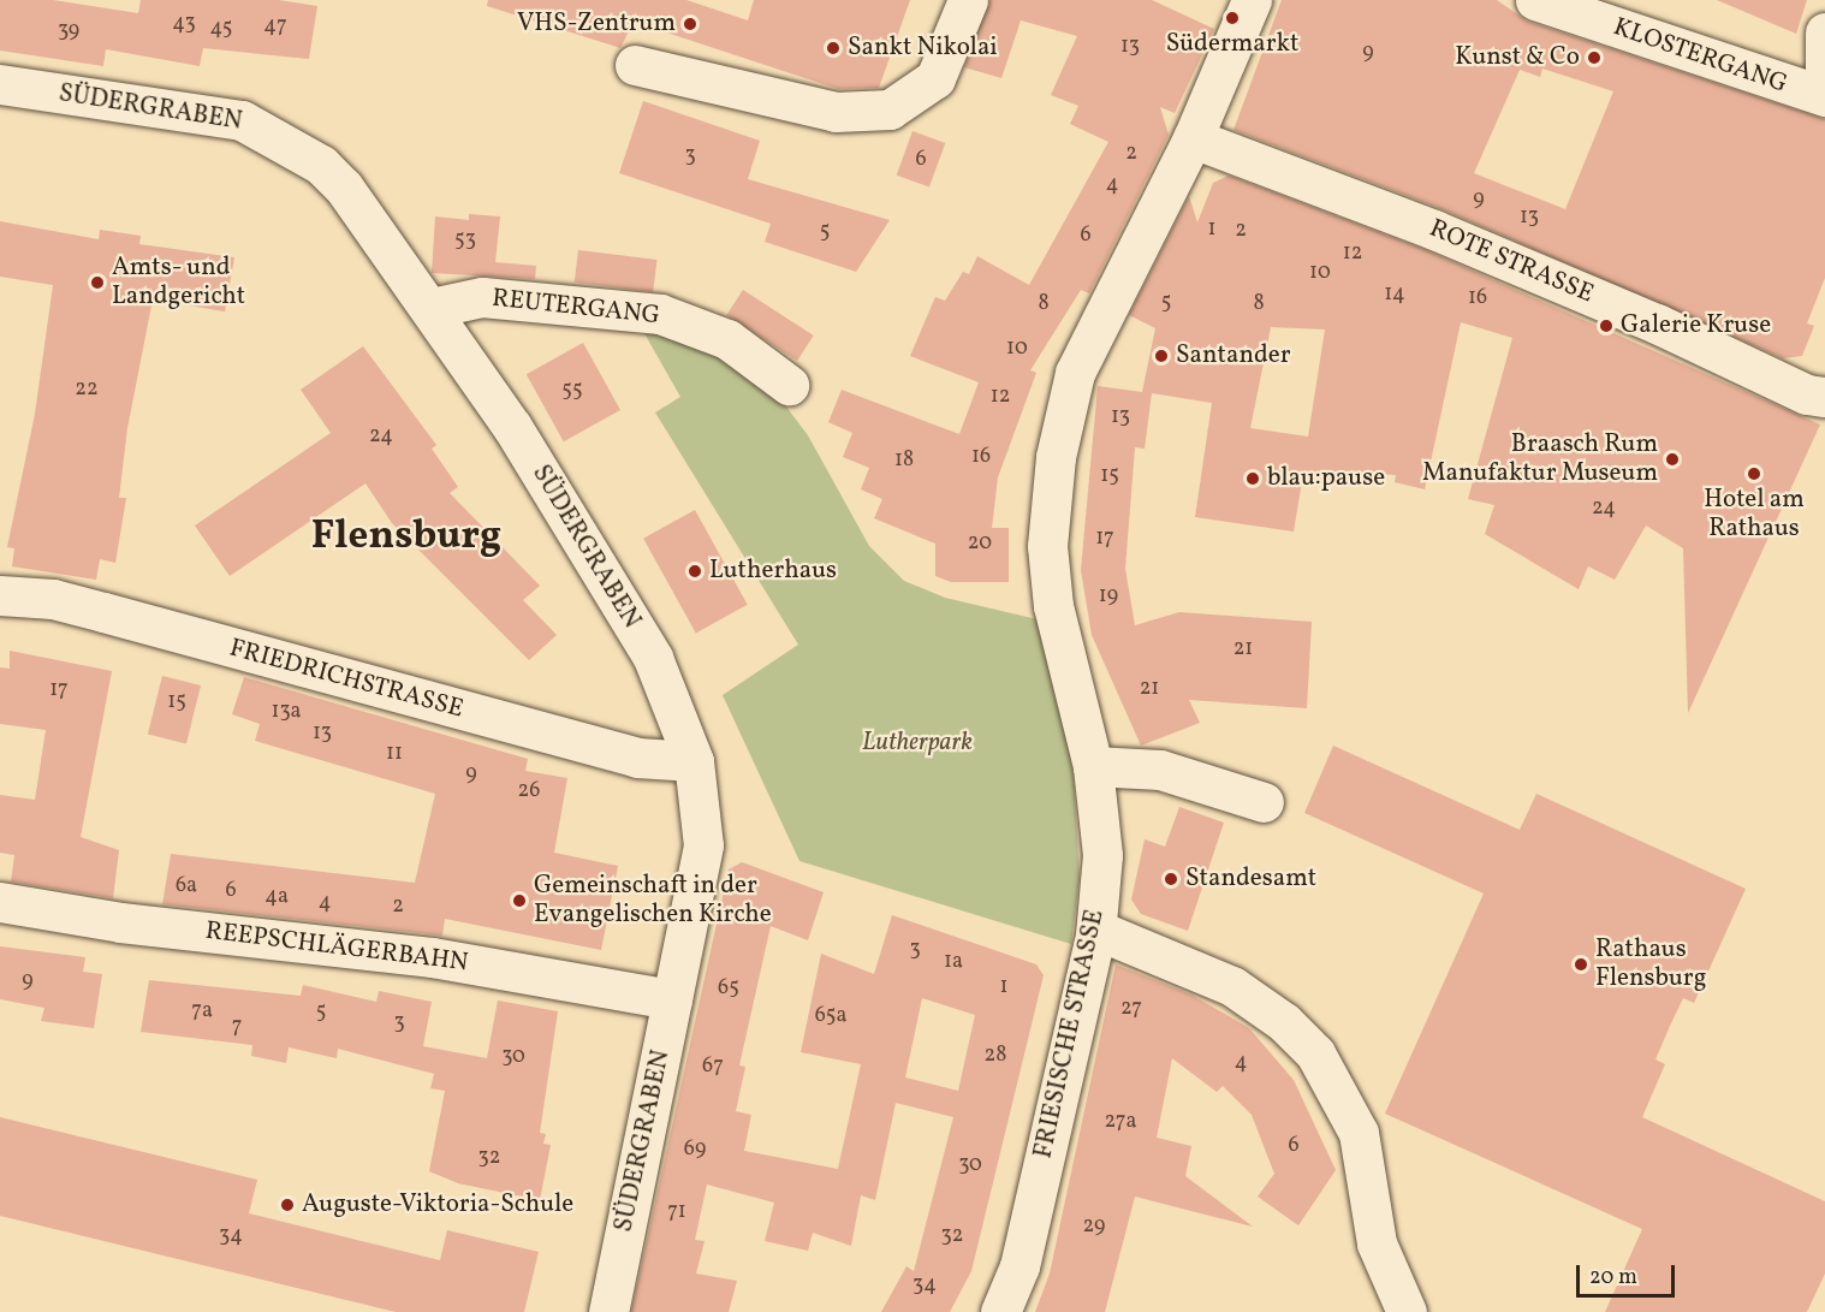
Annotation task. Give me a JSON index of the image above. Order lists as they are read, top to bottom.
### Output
{
  "streets": {
    "street": [
      "KLOSTERGANG",
      "SÜDERGRABEN",
      "ROTE STRASSE",
      "REUTERGANG",
      "FRIEDRICHSTRASSE",
      "REEPSCHLÄGERBAHN",
      "FRIESISCHE STRASSE"
    ]
  },
  "crossings": [
    ["SÜDERGRABEN", "REUTERGANG"],
    ["SÜDERGRABEN", "FRIEDRICHSTRASSE"],
    ["SÜDERGRABEN", "REEPSCHLÄGERBAHN"],
    ["ROTE STRASSE", "FRIESISCHE STRASSE"]
  ],
  "districts": ["Flensburg"],
  "parks": ["Lutherpark"],
  "places": [
    "Südermarkt",
    "VHS-Zentrum",
    "Sankt Nikolai",
    "Kunst & Co",
    "Amts- und Landgericht",
    "Galerie Kruse",
    "Santander",
    "Braasch Rum Manufaktur Museum",
    "Hotel am Rathaus",
    "blau:pause",
    "Lutherhaus",
    "Standesamt",
    "Gemeinschaft in der Evangelischen Kirche",
    "Rathaus Flensburg",
    "Auguste-Viktoria-Schule"
  ],
  "house_numbers": [
    "43",
    "47",
    "45",
    "39",
    "13",
    "9",
    "2",
    "3",
    "6",
    "4",
    "9",
    "13",
    "1",
    "2",
    "5",
    "6",
    "53",
    "12",
    "10",
    "14",
    "16",
    "5",
    "8",
    "8",
    "10",
    "22",
    "55",
    "12",
    "13",
    "24",
    "16",
    "18",
    "15",
    "24",
    "17",
    "20",
    "19",
    "21",
    "21",
    "17",
    "15",
    "13a",
    "13",
    "11",
    "9",
    "26",
    "6a",
    "6",
    "4a",
    "4",
    "2",
    "3",
    "1a",
    "9",
    "1",
    "65",
    "27",
    "7a",
    "5",
    "65a",
    "3",
    "7",
    "28",
    "30",
    "4",
    "67",
    "27a",
    "6",
    "69",
    "32",
    "30",
    "71",
    "29",
    "34",
    "32",
    "34"
  ],
  "scale_bar": "20 m"
}
